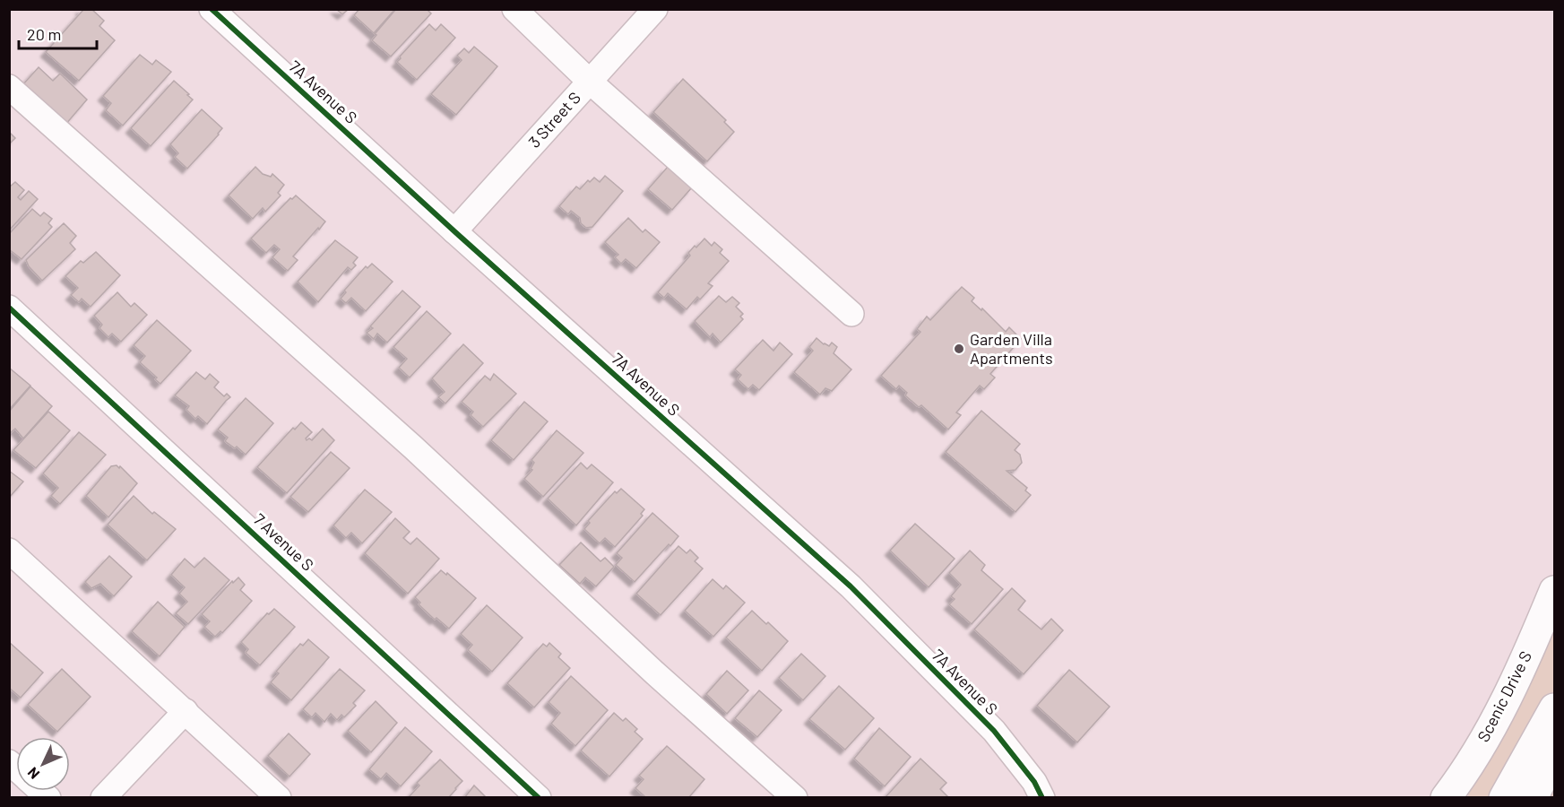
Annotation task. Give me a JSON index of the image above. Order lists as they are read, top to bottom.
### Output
{
  "streets": {
    "main road": ["Scenic Drive S"],
    "street": ["7A Avenue S", "3 Street S", "7 Avenue S"]
  },
  "crossings": [
    ["7A Avenue S", "3 Street S"]
  ],
  "places": ["Garden Villa Apartments"],
  "scale_bar": "20 m",
  "north": "bottom left"
}
